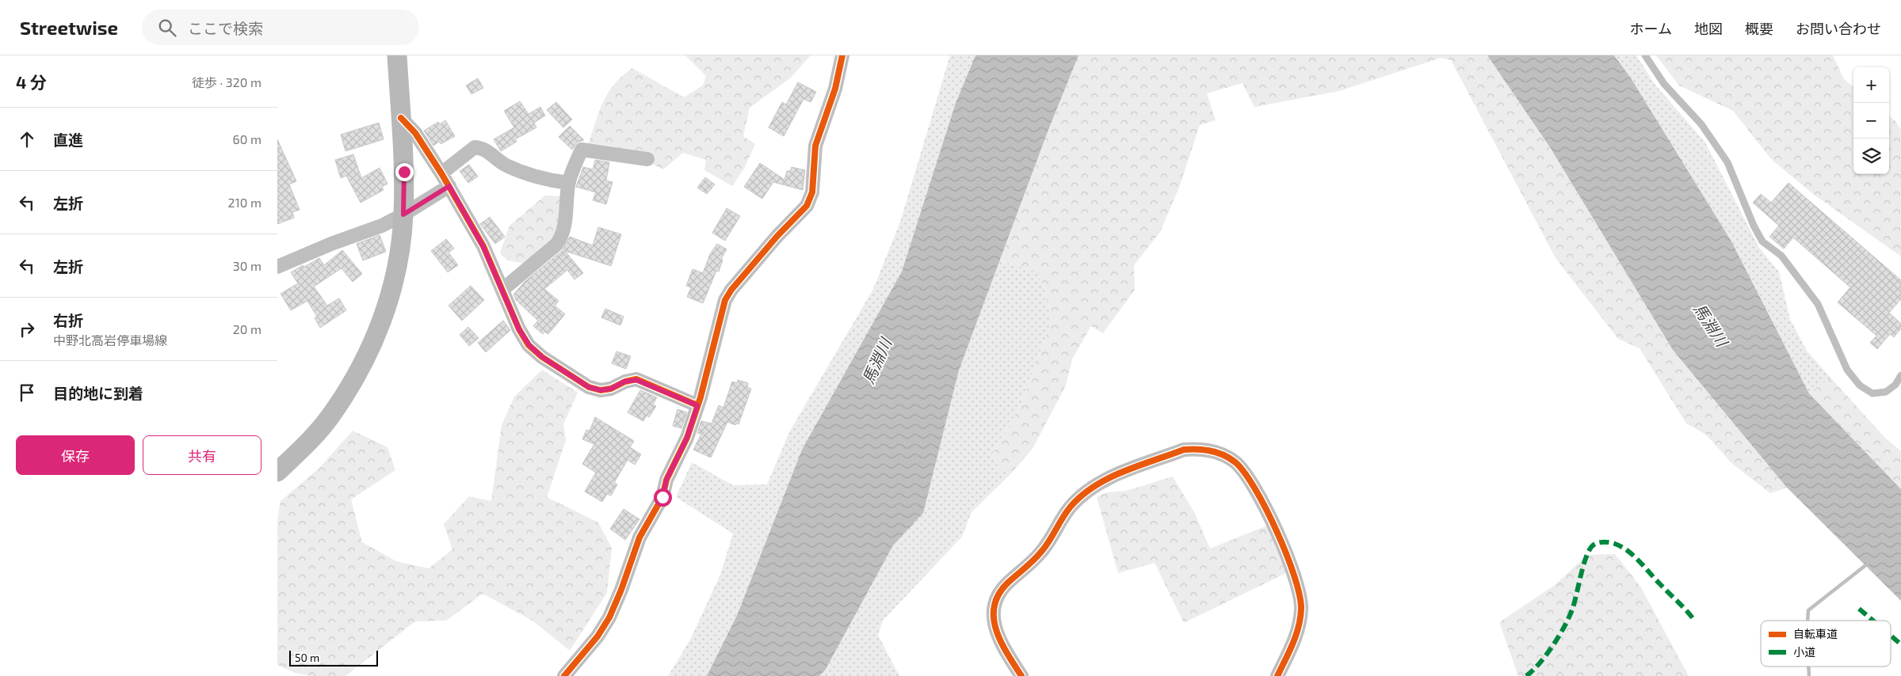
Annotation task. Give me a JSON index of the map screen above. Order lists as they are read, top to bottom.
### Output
{
  "water": ["馬淵川"],
  "legend": ["自転車道", "小道"],
  "scale_bar": "50 m",
  "page": {
    "header": "Streetwise",
    "search": "ここで検索",
    "nav": [
      "ホーム",
      "地図",
      "概要",
      "お問い合わせ"
    ],
    "heading": ["4 分", "徒歩 · 320 m"],
    "map_buttons": ["+", "−"],
    "list": [
      ["直進", "60 m"],
      ["左折", "210 m"],
      ["左折", "30 m"],
      ["右折", "中野北高岩停車場線", "20 m"],
      "目的地に到着"
    ],
    "buttons": ["保存", "共有"],
    "scale": "50 m"
  }
}
